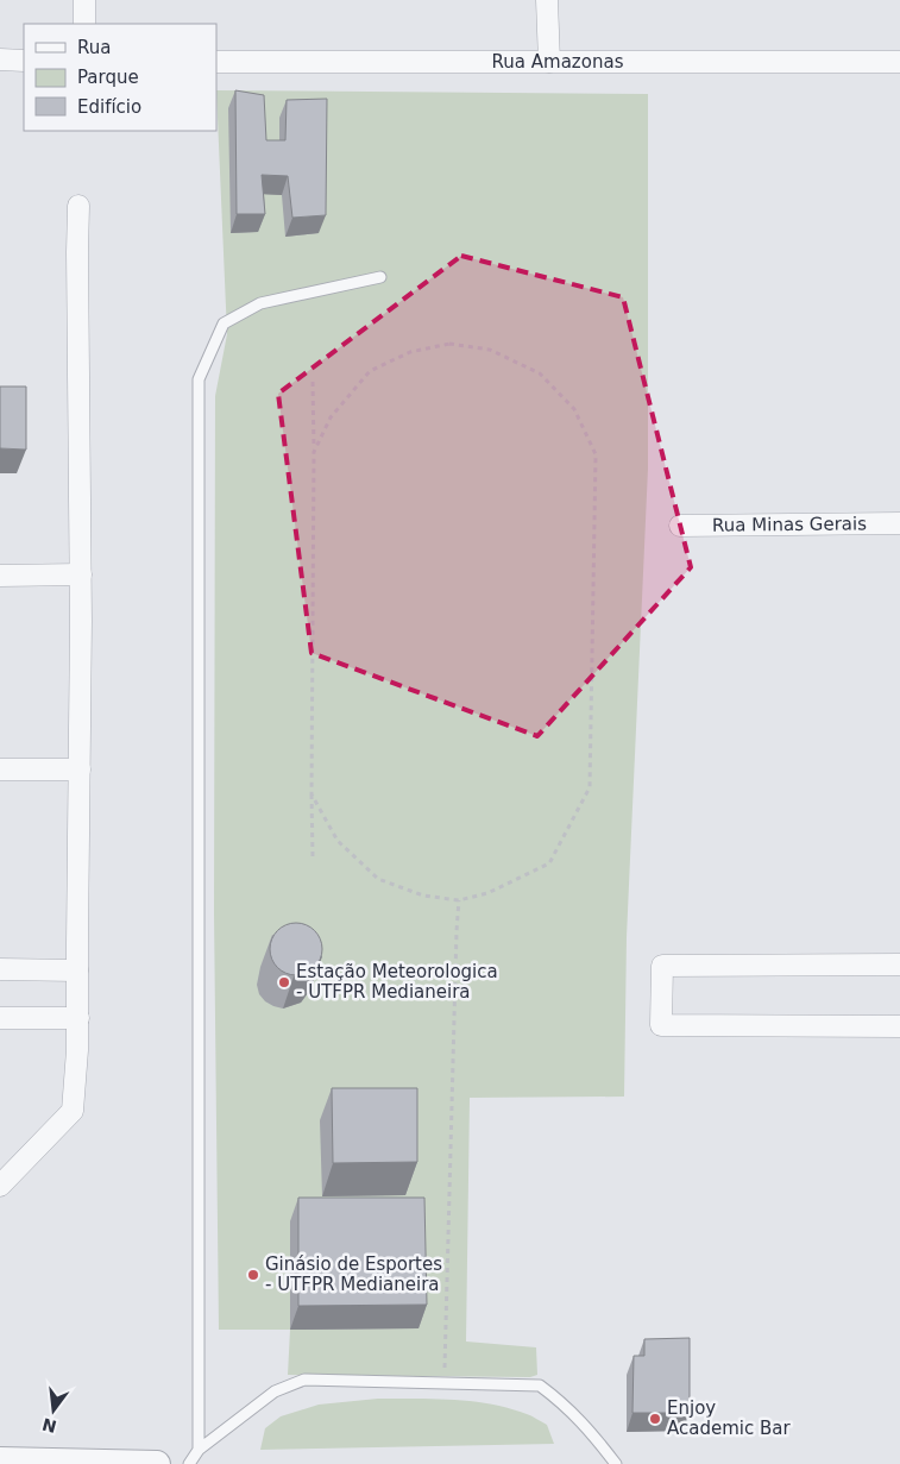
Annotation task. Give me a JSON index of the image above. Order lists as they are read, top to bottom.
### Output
{
  "streets": {
    "street": ["Rua Amazonas", "Rua Minas Gerais"]
  },
  "places": ["Estação Meteorologica - UTFPR Medianeira", "Ginásio de Esportes - UTFPR Medianeira", "Enjoy Academic Bar"],
  "legend": ["Rua", "Parque", "Edifício"],
  "north": "bottom"
}
